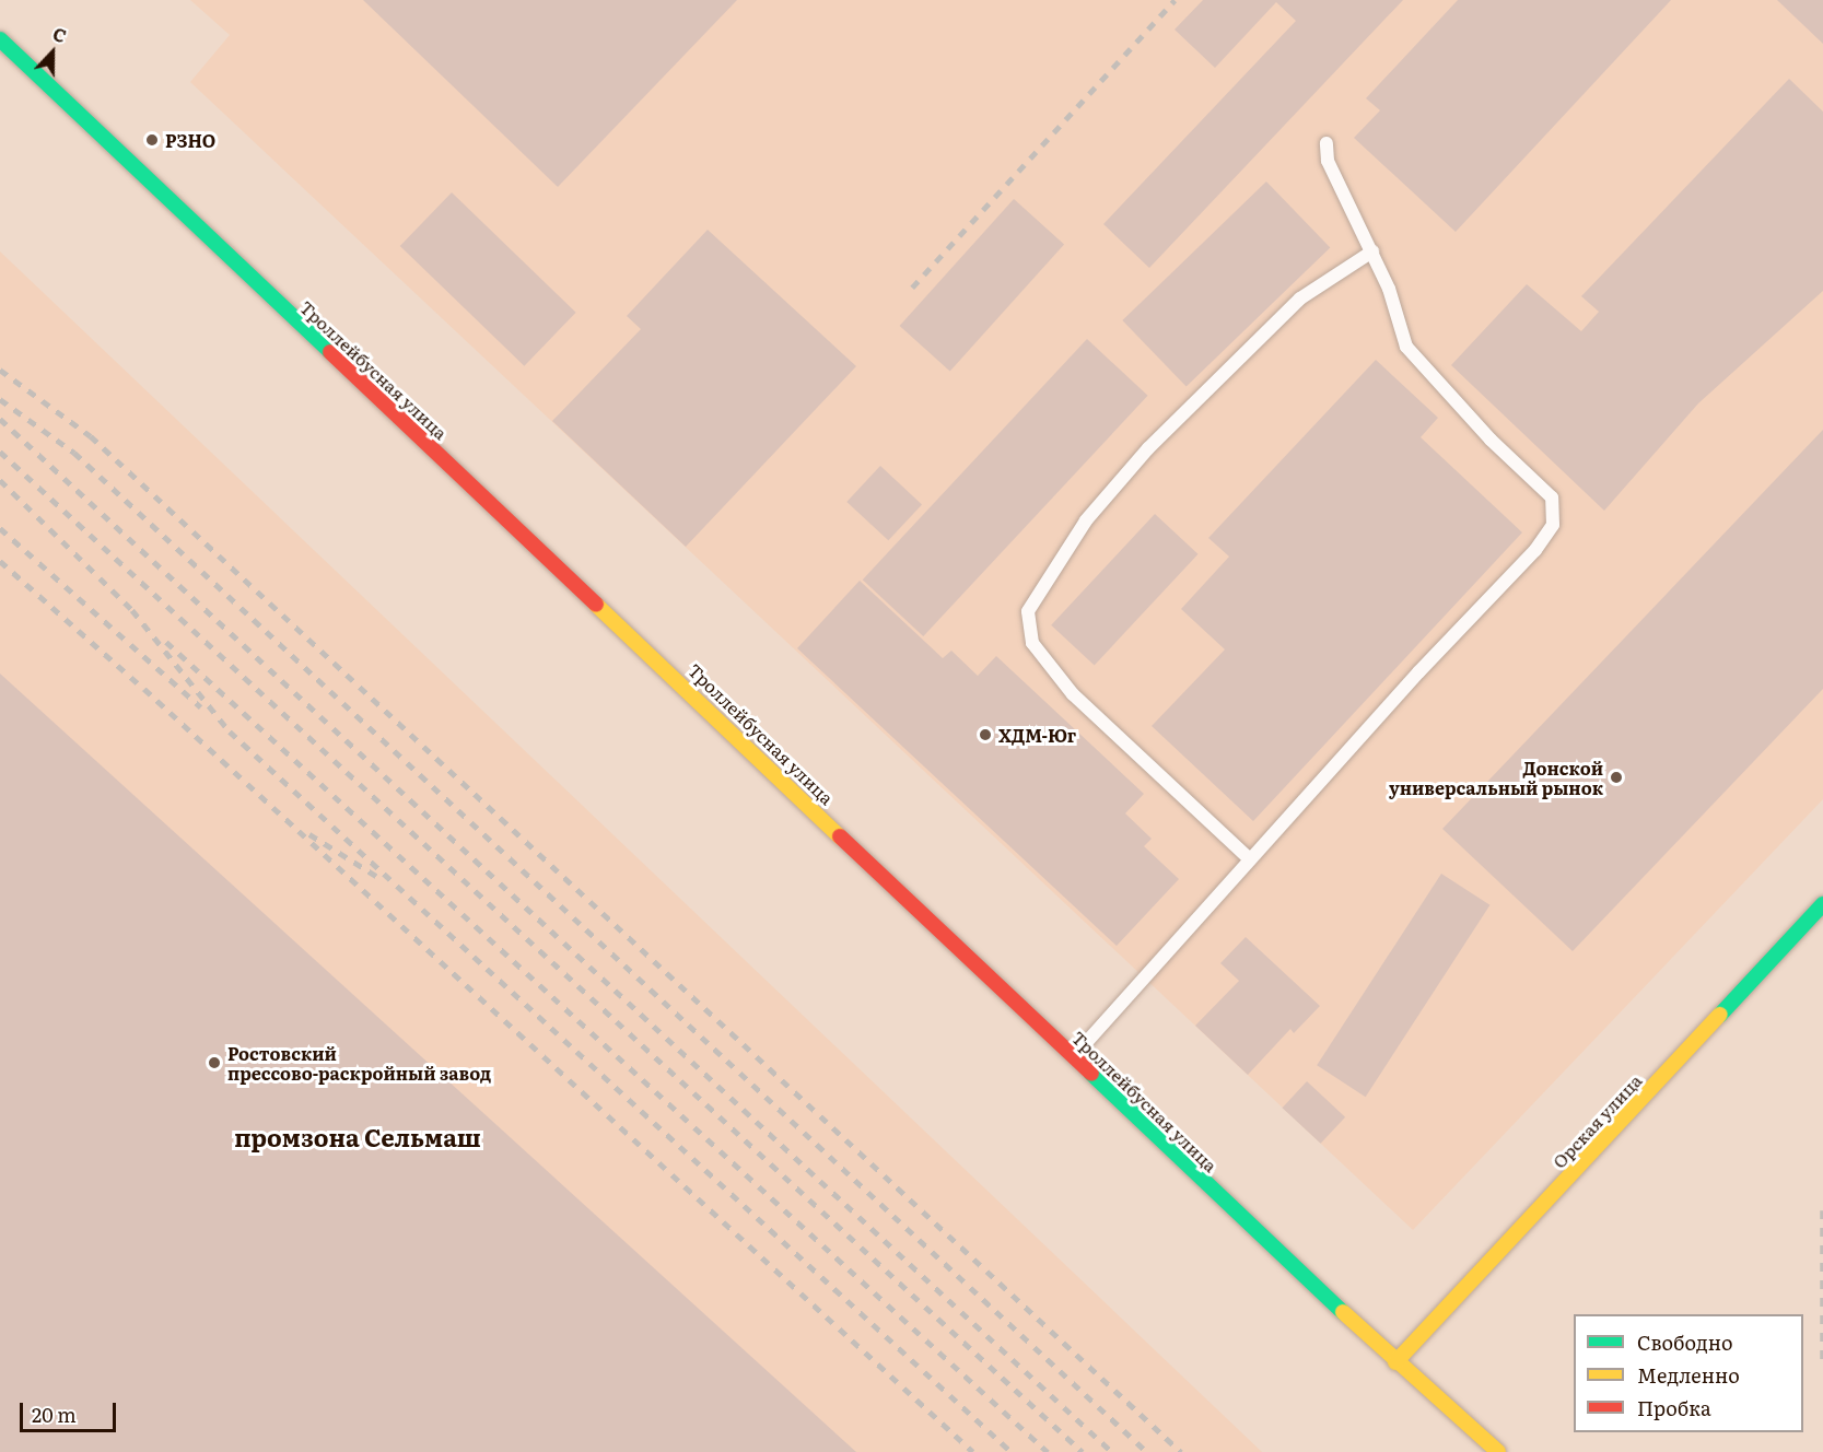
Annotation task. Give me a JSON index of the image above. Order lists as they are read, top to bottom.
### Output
{
  "streets": {
    "main road": ["Троллейбусная улица", "Орская улица"]
  },
  "crossings": [
    ["Троллейбусная улица", "Орская улица"]
  ],
  "districts": ["промзона Сельмаш"],
  "places": [
    "РЗНО",
    "ХДМ-Юг",
    "Донской универсальный рынок",
    "Ростовский прессово-раскройный завод"
  ],
  "legend": ["Свободно", "Медленно", "Пробка"],
  "scale_bar": "20 m",
  "north": "top"
}
